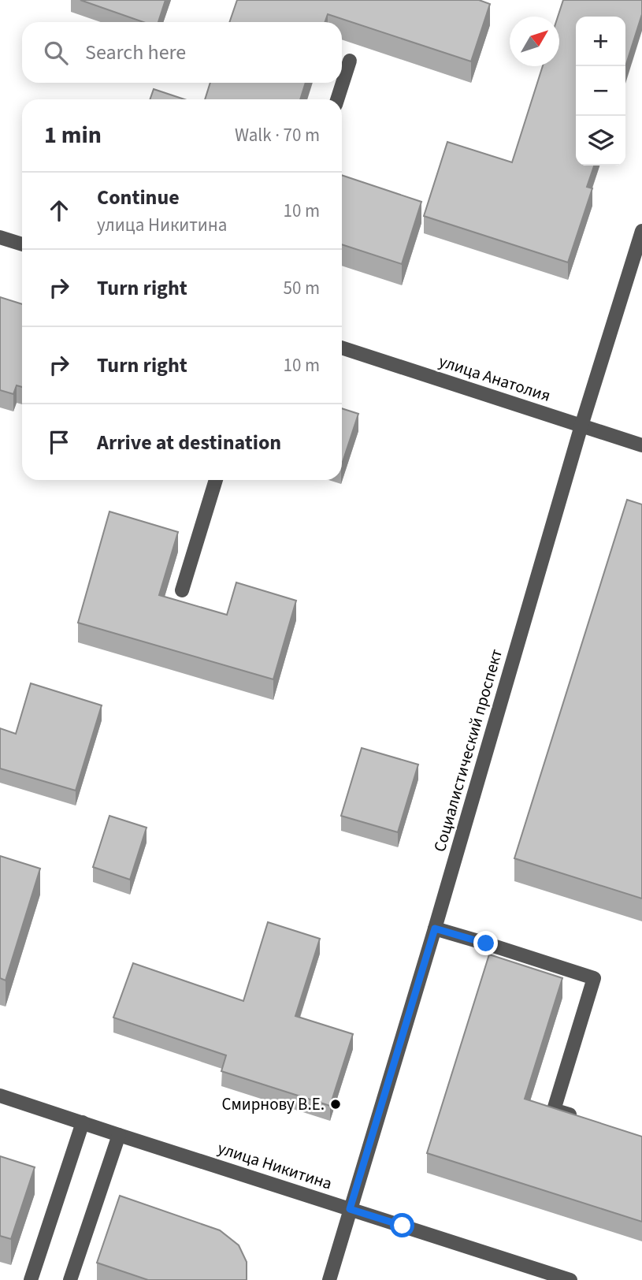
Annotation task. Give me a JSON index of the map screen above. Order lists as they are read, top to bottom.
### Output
{
  "streets": {
    "street": ["улица Анатолия", "Социалистический проспект", "улица Никитина"]
  },
  "crossings": [
    ["улица Анатолия", "Социалистический проспект"],
    ["Социалистический проспект", "улица Никитина"]
  ],
  "places": ["Смирнову В.Е."],
  "north": "top right",
  "page": {
    "map_buttons": ["+", "−"],
    "search": "Search here",
    "heading": ["1 min", "Walk · 70 m"],
    "list": [
      ["Continue", "улица Никитина", "10 m"],
      ["Turn right", "50 m"],
      ["Turn right", "10 m"],
      "Arrive at destination"
    ]
  }
}
